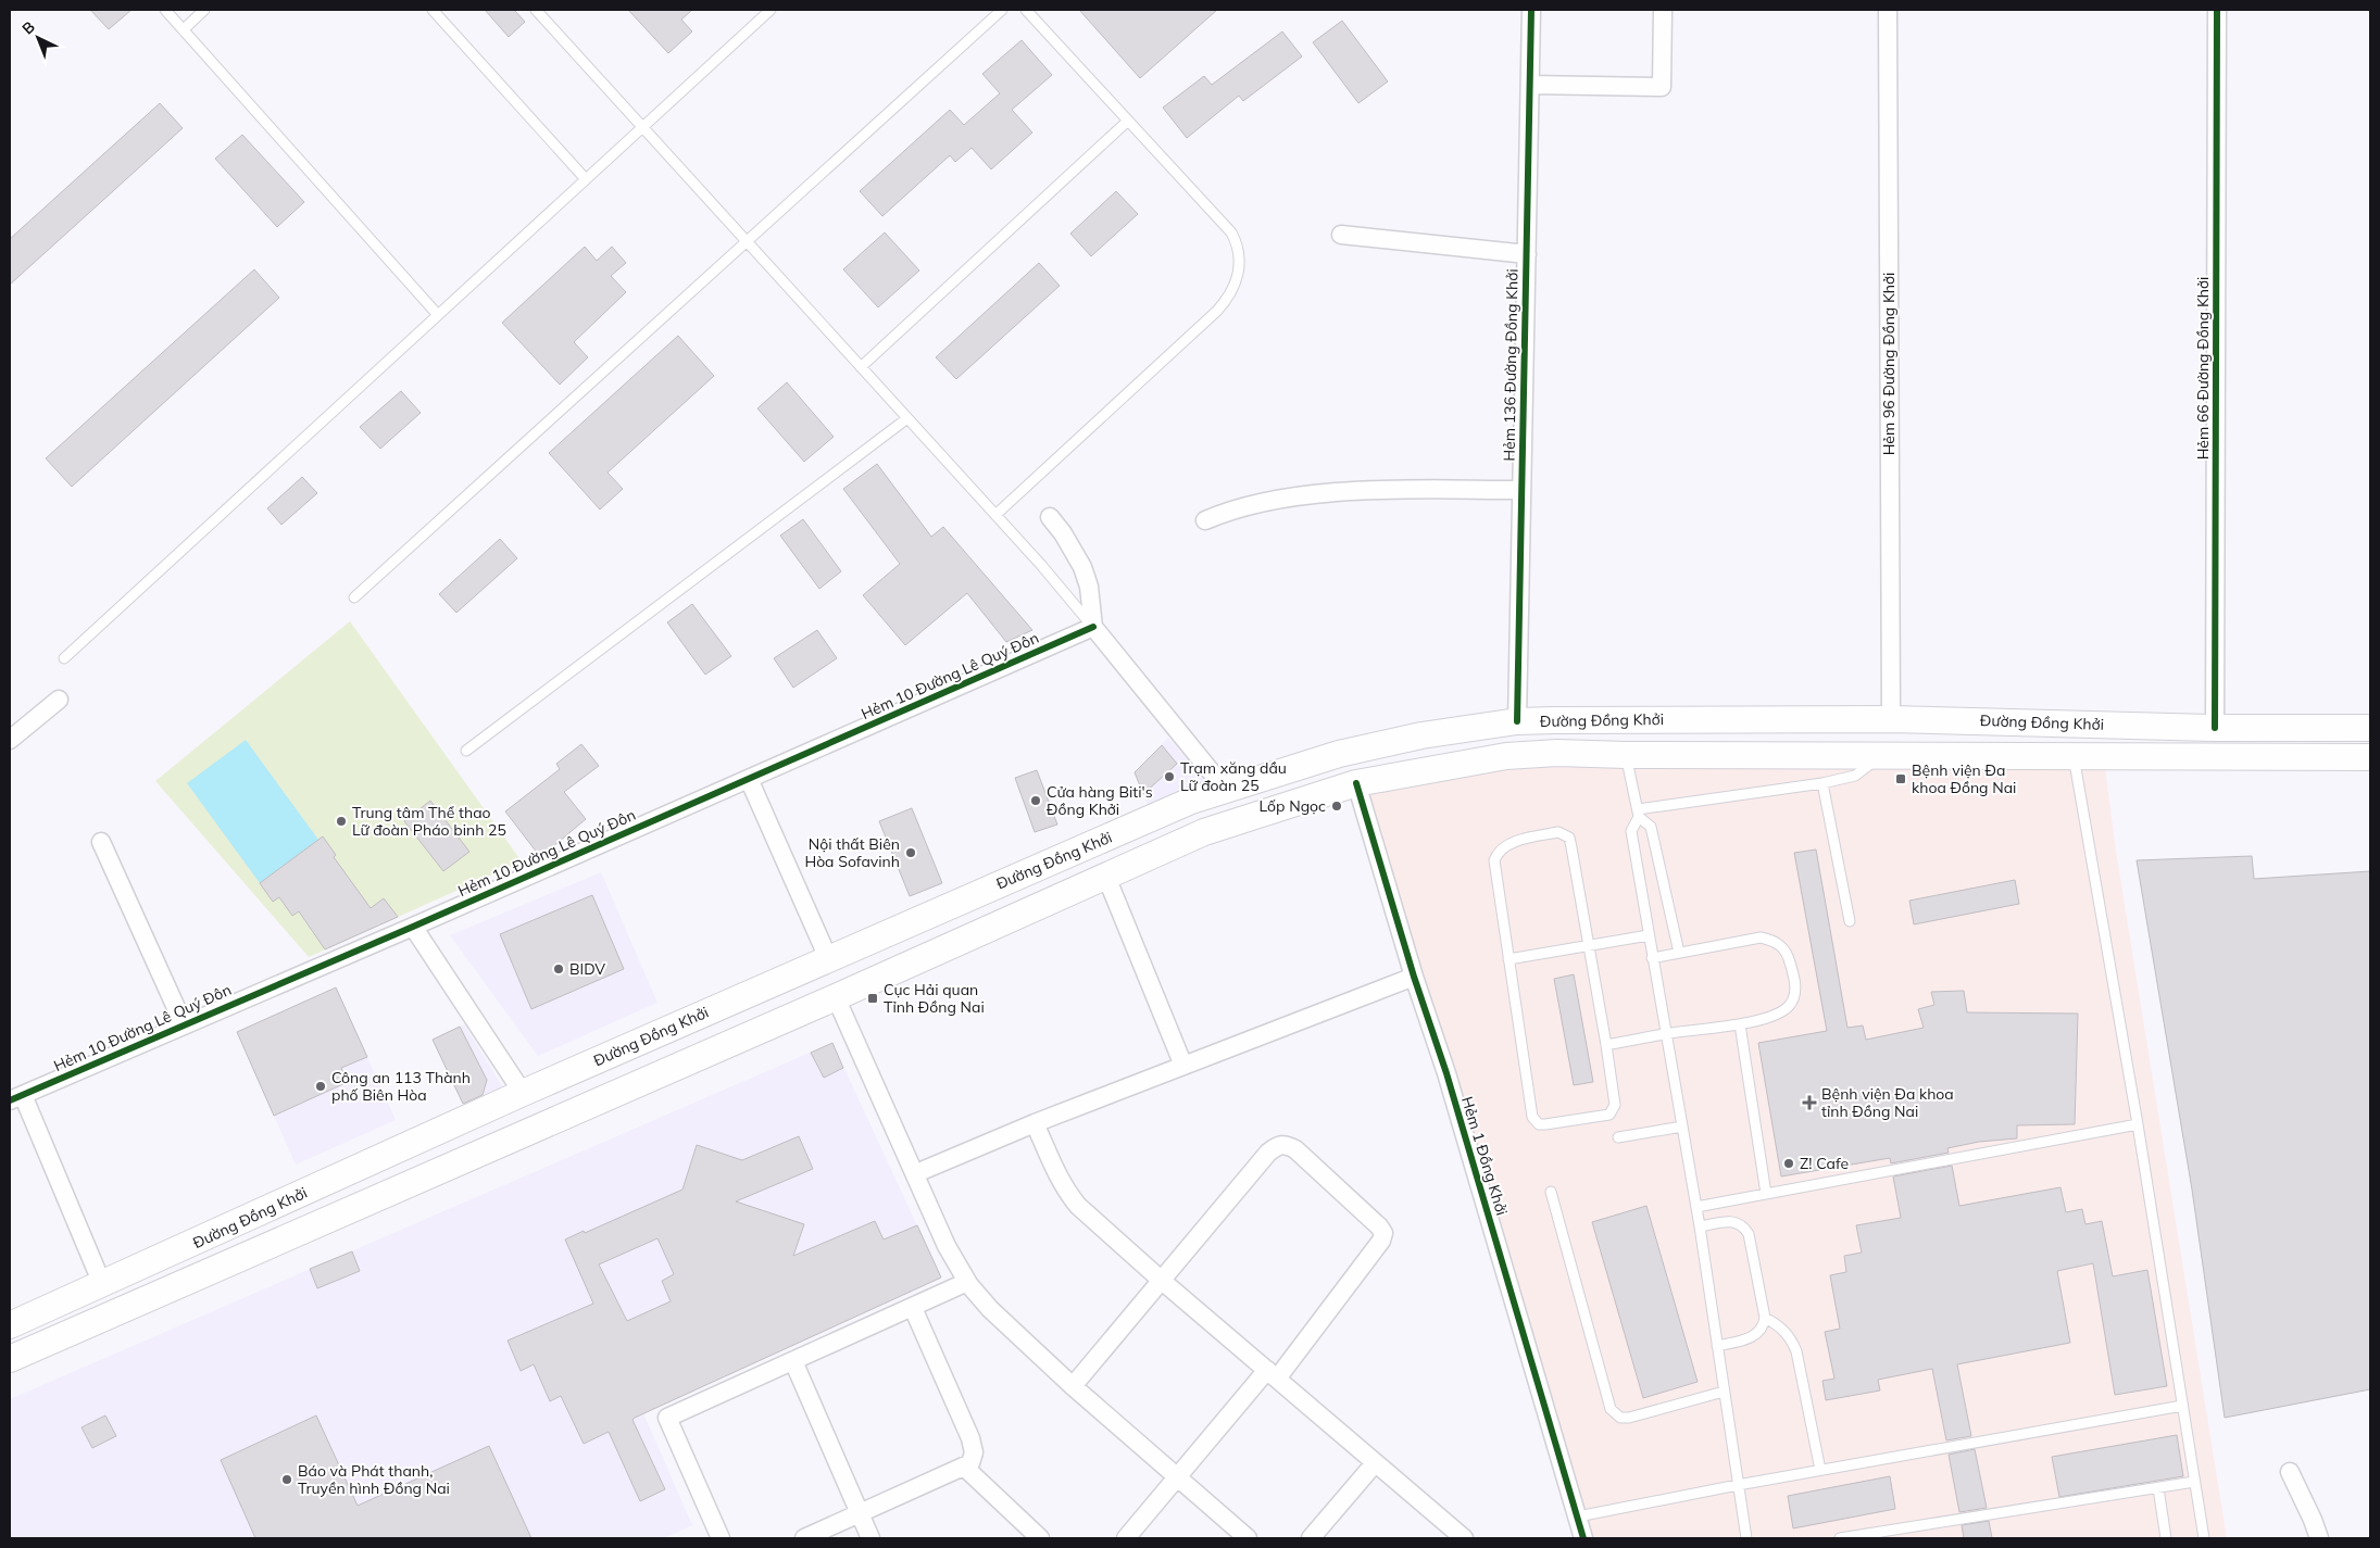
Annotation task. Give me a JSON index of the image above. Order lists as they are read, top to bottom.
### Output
{
  "streets": {
    "main road": ["Đường Đồng Khởi"],
    "street": [
      "Hẻm 96 Đường Đồng Khởi",
      "Hẻm 136 Đường Đồng Khởi",
      "Hẻm 66 Đường Đồng Khởi",
      "Hẻm 10 Đường Lê Quý Đôn",
      "Hẻm 1 Đồng Khởi"
    ]
  },
  "crossings": [
    ["Hẻm 96 Đường Đồng Khởi", "Đường Đồng Khởi"],
    ["Hẻm 136 Đường Đồng Khởi", "Đường Đồng Khởi"],
    ["Hẻm 66 Đường Đồng Khởi", "Đường Đồng Khởi"],
    ["Đường Đồng Khởi", "Hẻm 1 Đồng Khởi"]
  ],
  "places": {
    "other": [
      "Trạm xăng dầu Lữ đoàn 25",
      "Cửa hàng Biti's Đồng Khởi",
      "Lốp Ngọc",
      "Trung tâm Thể thao Lữ đoàn Pháo binh 25",
      "Nội thất Biên Hòa Sofavinh",
      "BIDV",
      "Công an 113 Thành phố Biên Hòa",
      "Z! Cafe",
      "Báo và Phát thanh, Truyền hình Đồng Nai"
    ],
    "transit": ["Bệnh viện Đa khoa Đồng Nai", "Cục Hải quan Tỉnh Đồng Nai"],
    "health": ["Bệnh viện Đa khoa tỉnh Đồng Nai"]
  },
  "north": "top left"
}
